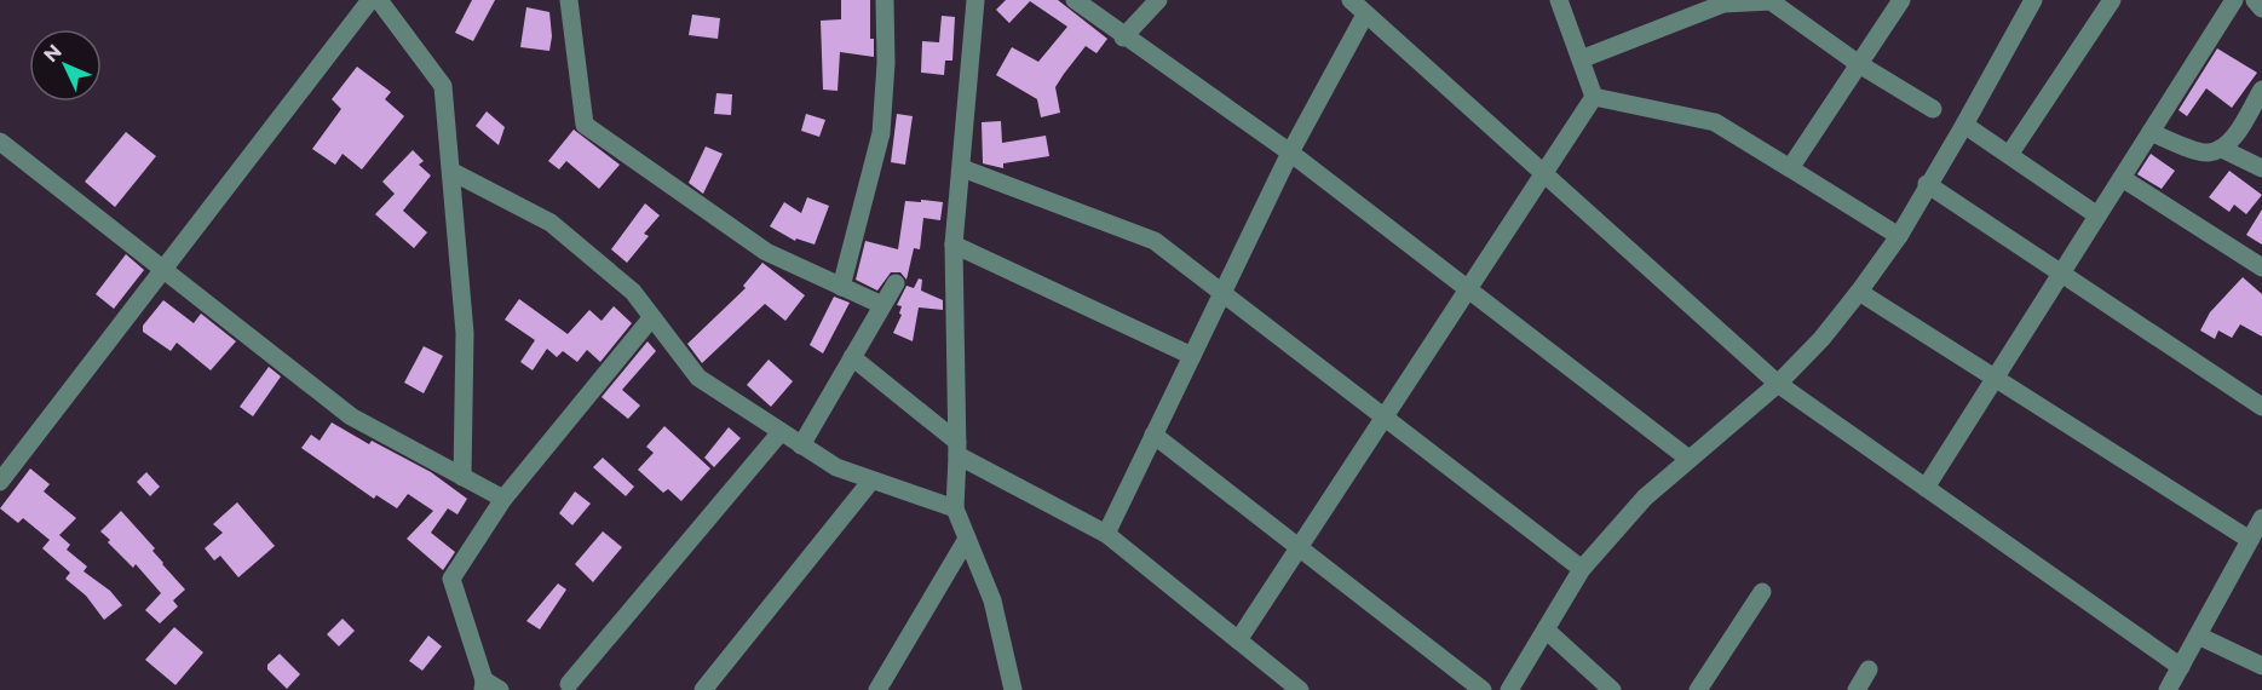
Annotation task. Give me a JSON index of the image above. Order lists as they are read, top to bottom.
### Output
{
  "north": "top left"
}
